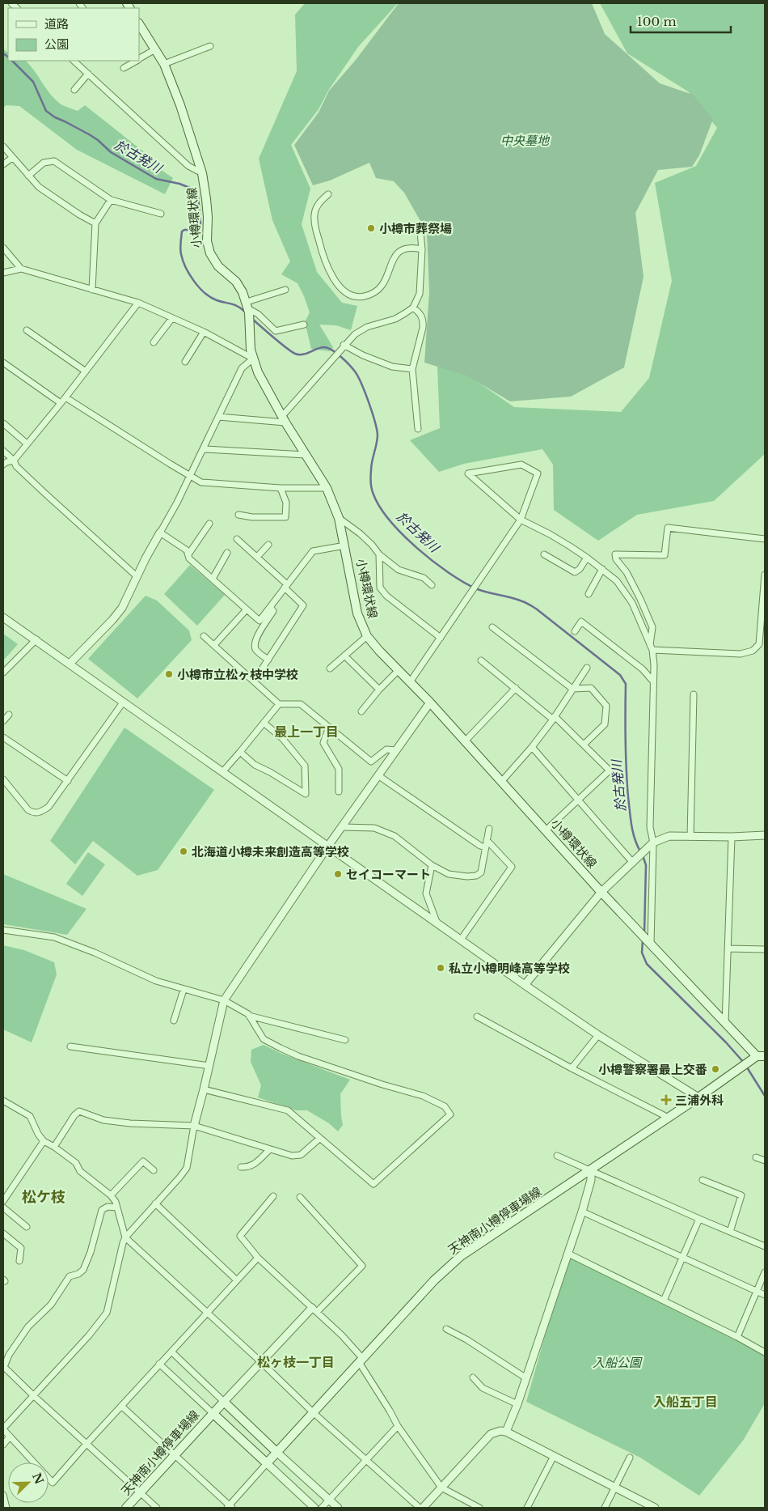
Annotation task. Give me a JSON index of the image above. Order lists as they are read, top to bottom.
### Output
{
  "streets": {
    "main road": ["小樽環状線", "天神南小樽停車場線"]
  },
  "crossings": [
    ["小樽環状線", "天神南小樽停車場線"]
  ],
  "districts": [
    "最上一丁目",
    "松ケ枝",
    "松ヶ枝一丁目",
    "入船五丁目"
  ],
  "water": ["於古発川"],
  "parks": ["中央墓地", "入船公園"],
  "places": {
    "other": [
      "小樽市葬祭場",
      "小樽市立松ヶ枝中学校",
      "北海道小樽未来創造高等学校",
      "セイコーマート",
      "私立小樽明峰高等学校",
      "小樽警察署最上交番"
    ],
    "health": ["三浦外科"]
  },
  "legend": ["道路", "公園"],
  "scale_bar": "100 m",
  "north": "top right"
}
